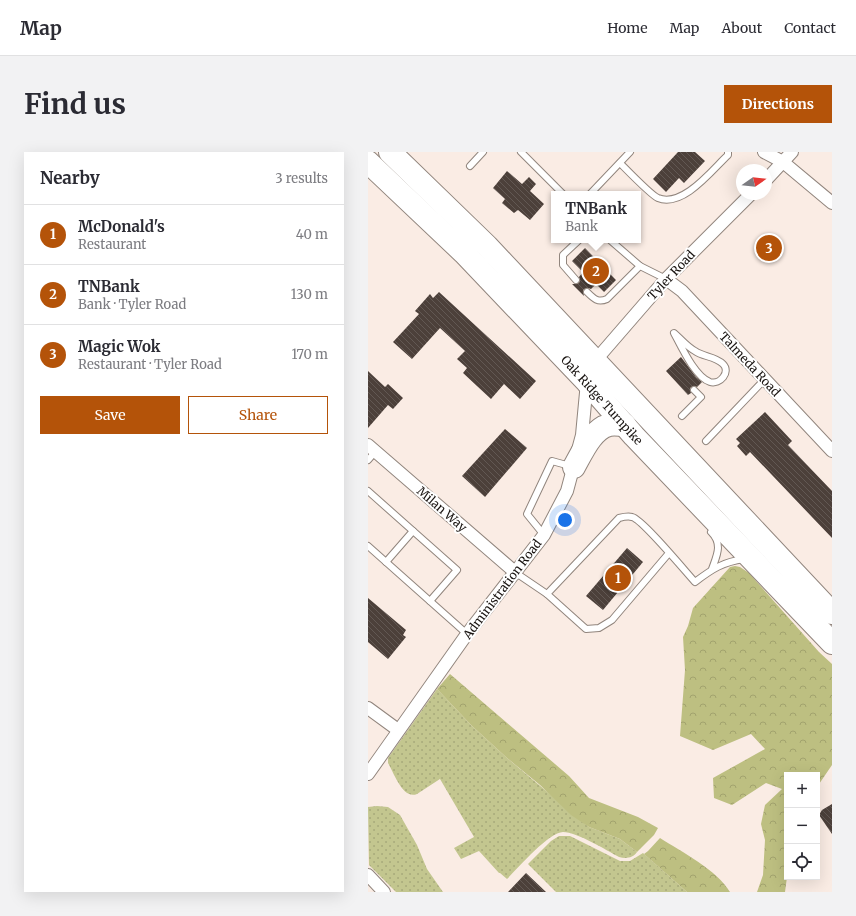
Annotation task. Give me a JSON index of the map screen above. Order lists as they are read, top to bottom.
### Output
{
  "streets": {
    "highway": ["Oak Ridge Turnpike"],
    "street": [
      "Tyler Road",
      "Talmeda Road",
      "Milan Way",
      "Administration Road"
    ]
  },
  "crossings": [
    ["Tyler Road", "Talmeda Road"],
    ["Tyler Road", "Oak Ridge Turnpike"],
    ["Oak Ridge Turnpike", "Administration Road"],
    ["Milan Way", "Administration Road"]
  ],
  "north": "right",
  "page": {
    "header": "Map",
    "nav": [
      "Home",
      "Map",
      "About",
      "Contact"
    ],
    "buttons": [
      "Directions",
      ["Save", "Share"]
    ],
    "title": "Find us",
    "heading": ["Nearby", "3 results"],
    "popup": ["TNBank", "Bank"],
    "list": [
      {
        "mark": "1",
        "name": "McDonald's",
        "note": "Restaurant",
        "value": "40 m"
      },
      {
        "mark": "2",
        "name": "TNBank",
        "note": "Bank · Tyler Road",
        "value": "130 m"
      },
      {
        "mark": "3",
        "name": "Magic Wok",
        "note": "Restaurant · Tyler Road",
        "value": "170 m"
      }
    ],
    "pins": ["3", "2", "1"],
    "map_buttons": ["+", "−"]
  }
}
